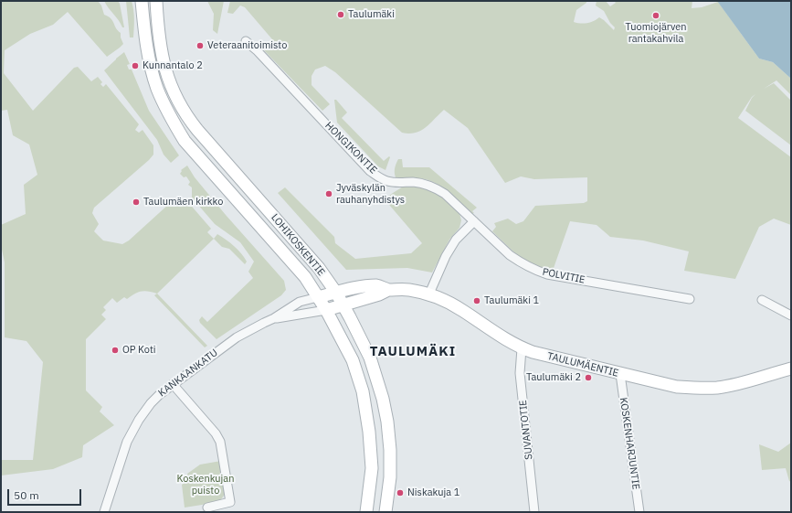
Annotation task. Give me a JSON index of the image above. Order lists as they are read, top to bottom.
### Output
{
  "streets": {
    "main road": ["LOHIKOSKENTIE", "TAULUMÄENTIE"],
    "street": [
      "HONGIKONTIE",
      "POLVITIE",
      "KANKAANKATU",
      "SUVANTOTIE",
      "KOSKENHARJUNTIE"
    ]
  },
  "crossings": [
    ["HONGIKONTIE", "POLVITIE"],
    ["LOHIKOSKENTIE", "TAULUMÄENTIE"],
    ["LOHIKOSKENTIE", "KANKAANKATU"],
    ["TAULUMÄENTIE", "KANKAANKATU"],
    ["TAULUMÄENTIE", "SUVANTOTIE"],
    ["TAULUMÄENTIE", "KOSKENHARJUNTIE"]
  ],
  "districts": ["TAULUMÄKI"],
  "parks": ["Koskenkujan puisto"],
  "places": [
    "Taulumäki",
    "Tuomiojärven rantakahvila",
    "Veteraanitoimisto",
    "Kunnantalo 2",
    "Jyväskylän rauhanyhdistys",
    "Taulumäen kirkko",
    "Taulumäki 1",
    "OP Koti",
    "Taulumäki 2",
    "Niskakuja 1"
  ],
  "scale_bar": "50 m"
}
